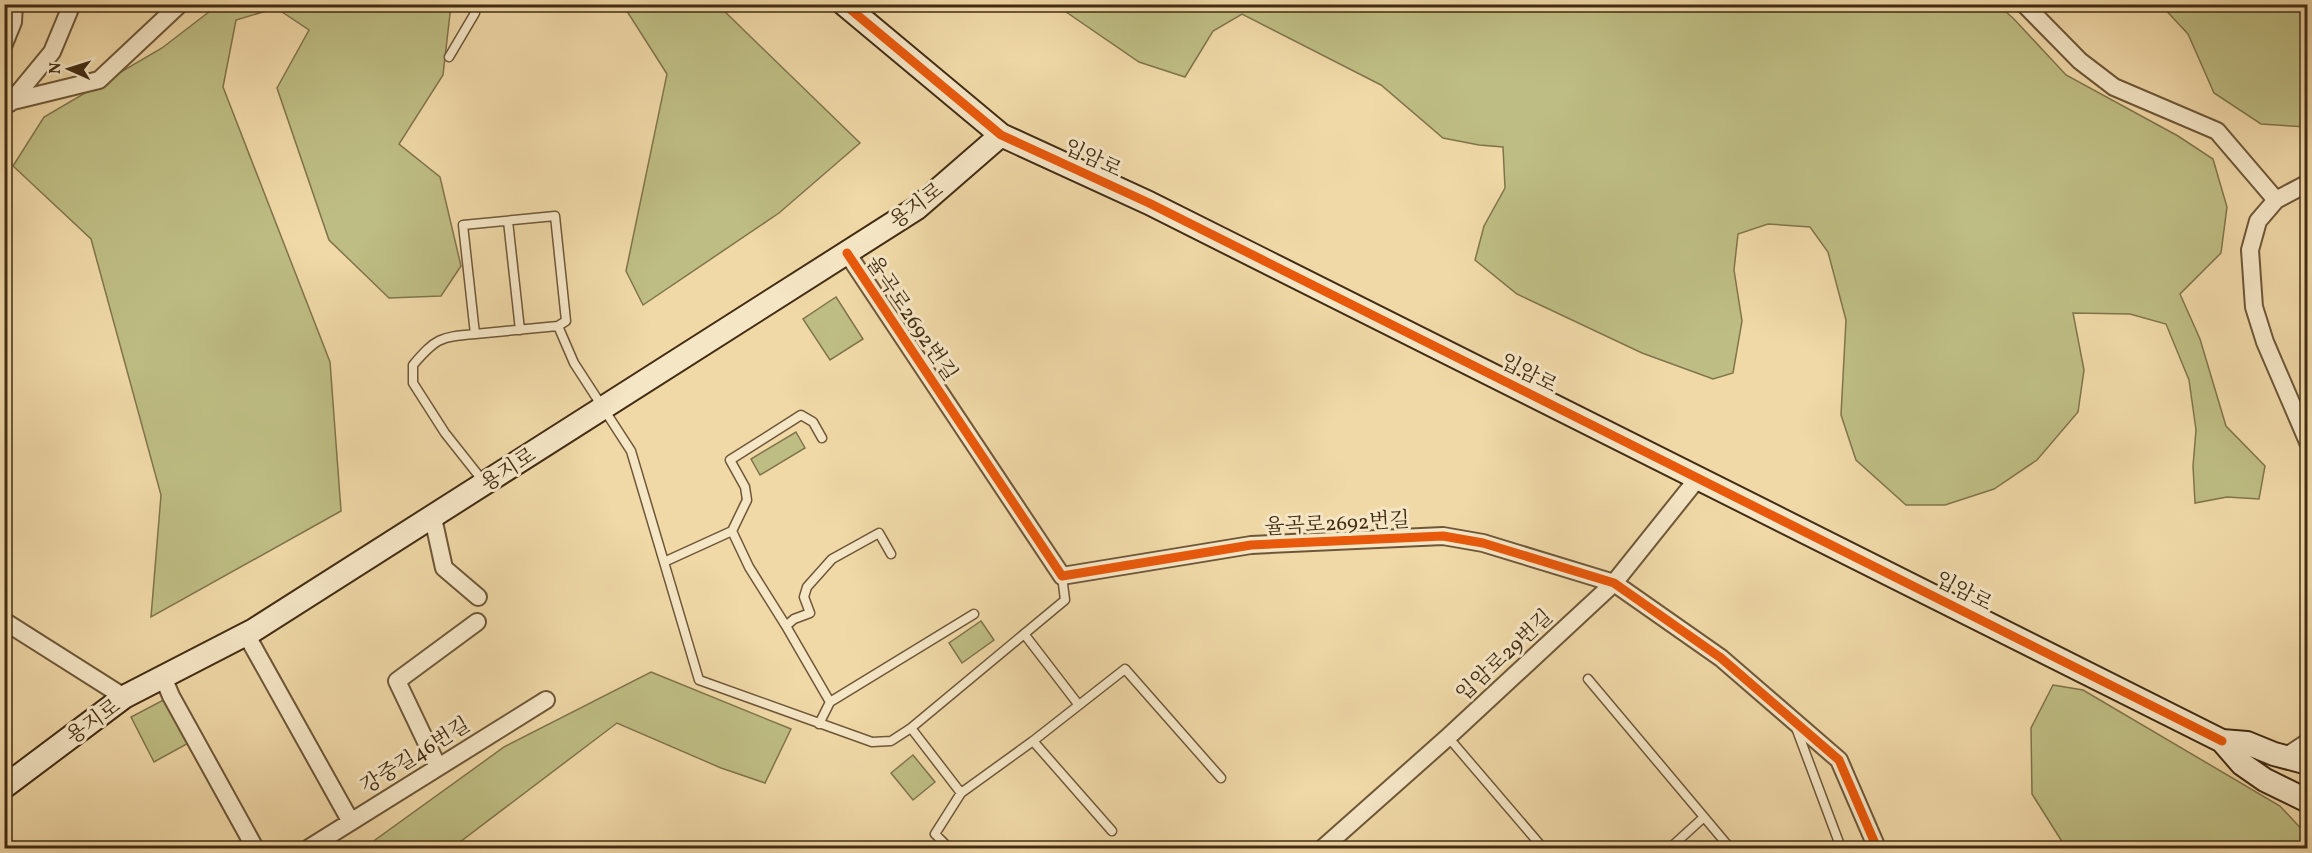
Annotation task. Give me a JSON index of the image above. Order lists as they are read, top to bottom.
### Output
{
  "streets": {
    "street": [
      "입암로",
      "용지로",
      "율곡로2692번길",
      "입암로29번길",
      "강중길46번길"
    ]
  },
  "crossings": [
    ["입암로", "용지로"],
    ["입암로", "입암로29번길"],
    ["용지로", "율곡로2692번길"],
    ["율곡로2692번길", "입암로29번길"]
  ],
  "north": "left"
}
